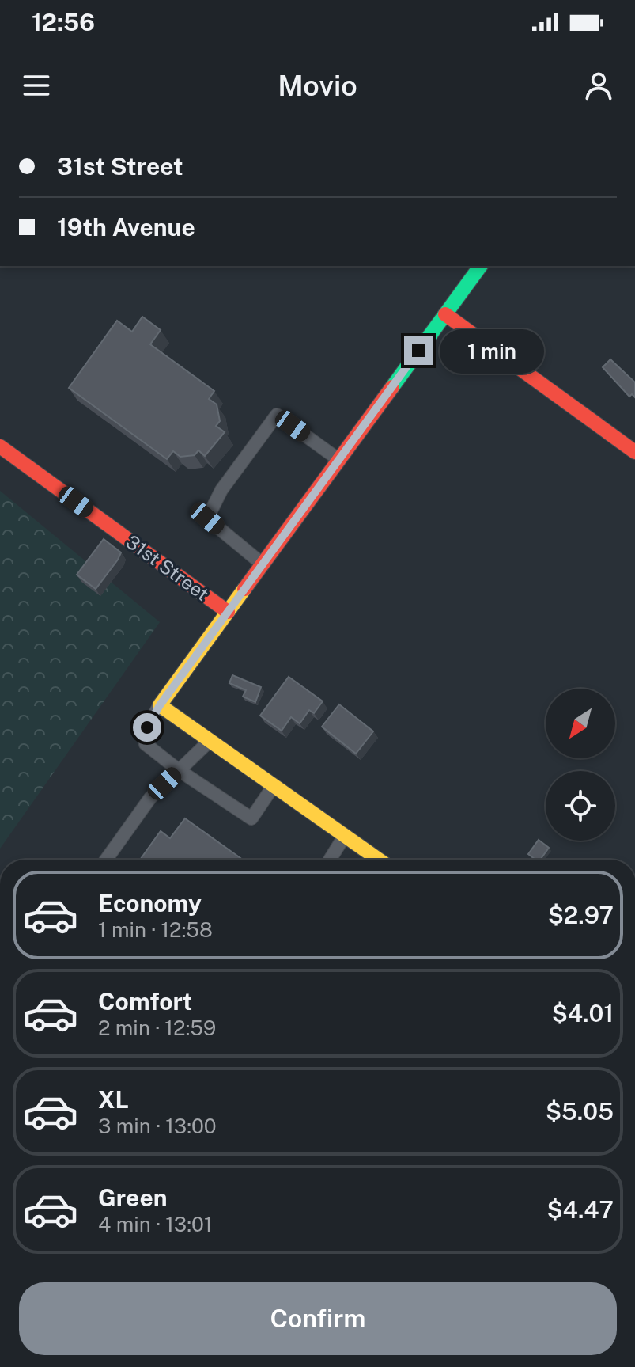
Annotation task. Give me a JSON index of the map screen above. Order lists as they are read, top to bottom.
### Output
{
  "streets": {
    "street": ["31st Street"]
  },
  "north": "bottom left",
  "page": {
    "status": "12:56",
    "header": "Movio",
    "banner": ["31st Street", "19th Avenue"],
    "bubble": "1 min",
    "list": [
      {
        "name": "Economy",
        "note": "1 min · 12:58",
        "value": "$2.97"
      },
      {
        "name": "Comfort",
        "note": "2 min · 12:59",
        "value": "$4.01"
      },
      {
        "name": "XL",
        "note": "3 min · 13:00",
        "value": "$5.05"
      },
      {
        "name": "Green",
        "note": "4 min · 13:01",
        "value": "$4.47"
      }
    ],
    "buttons": "Confirm"
  }
}
